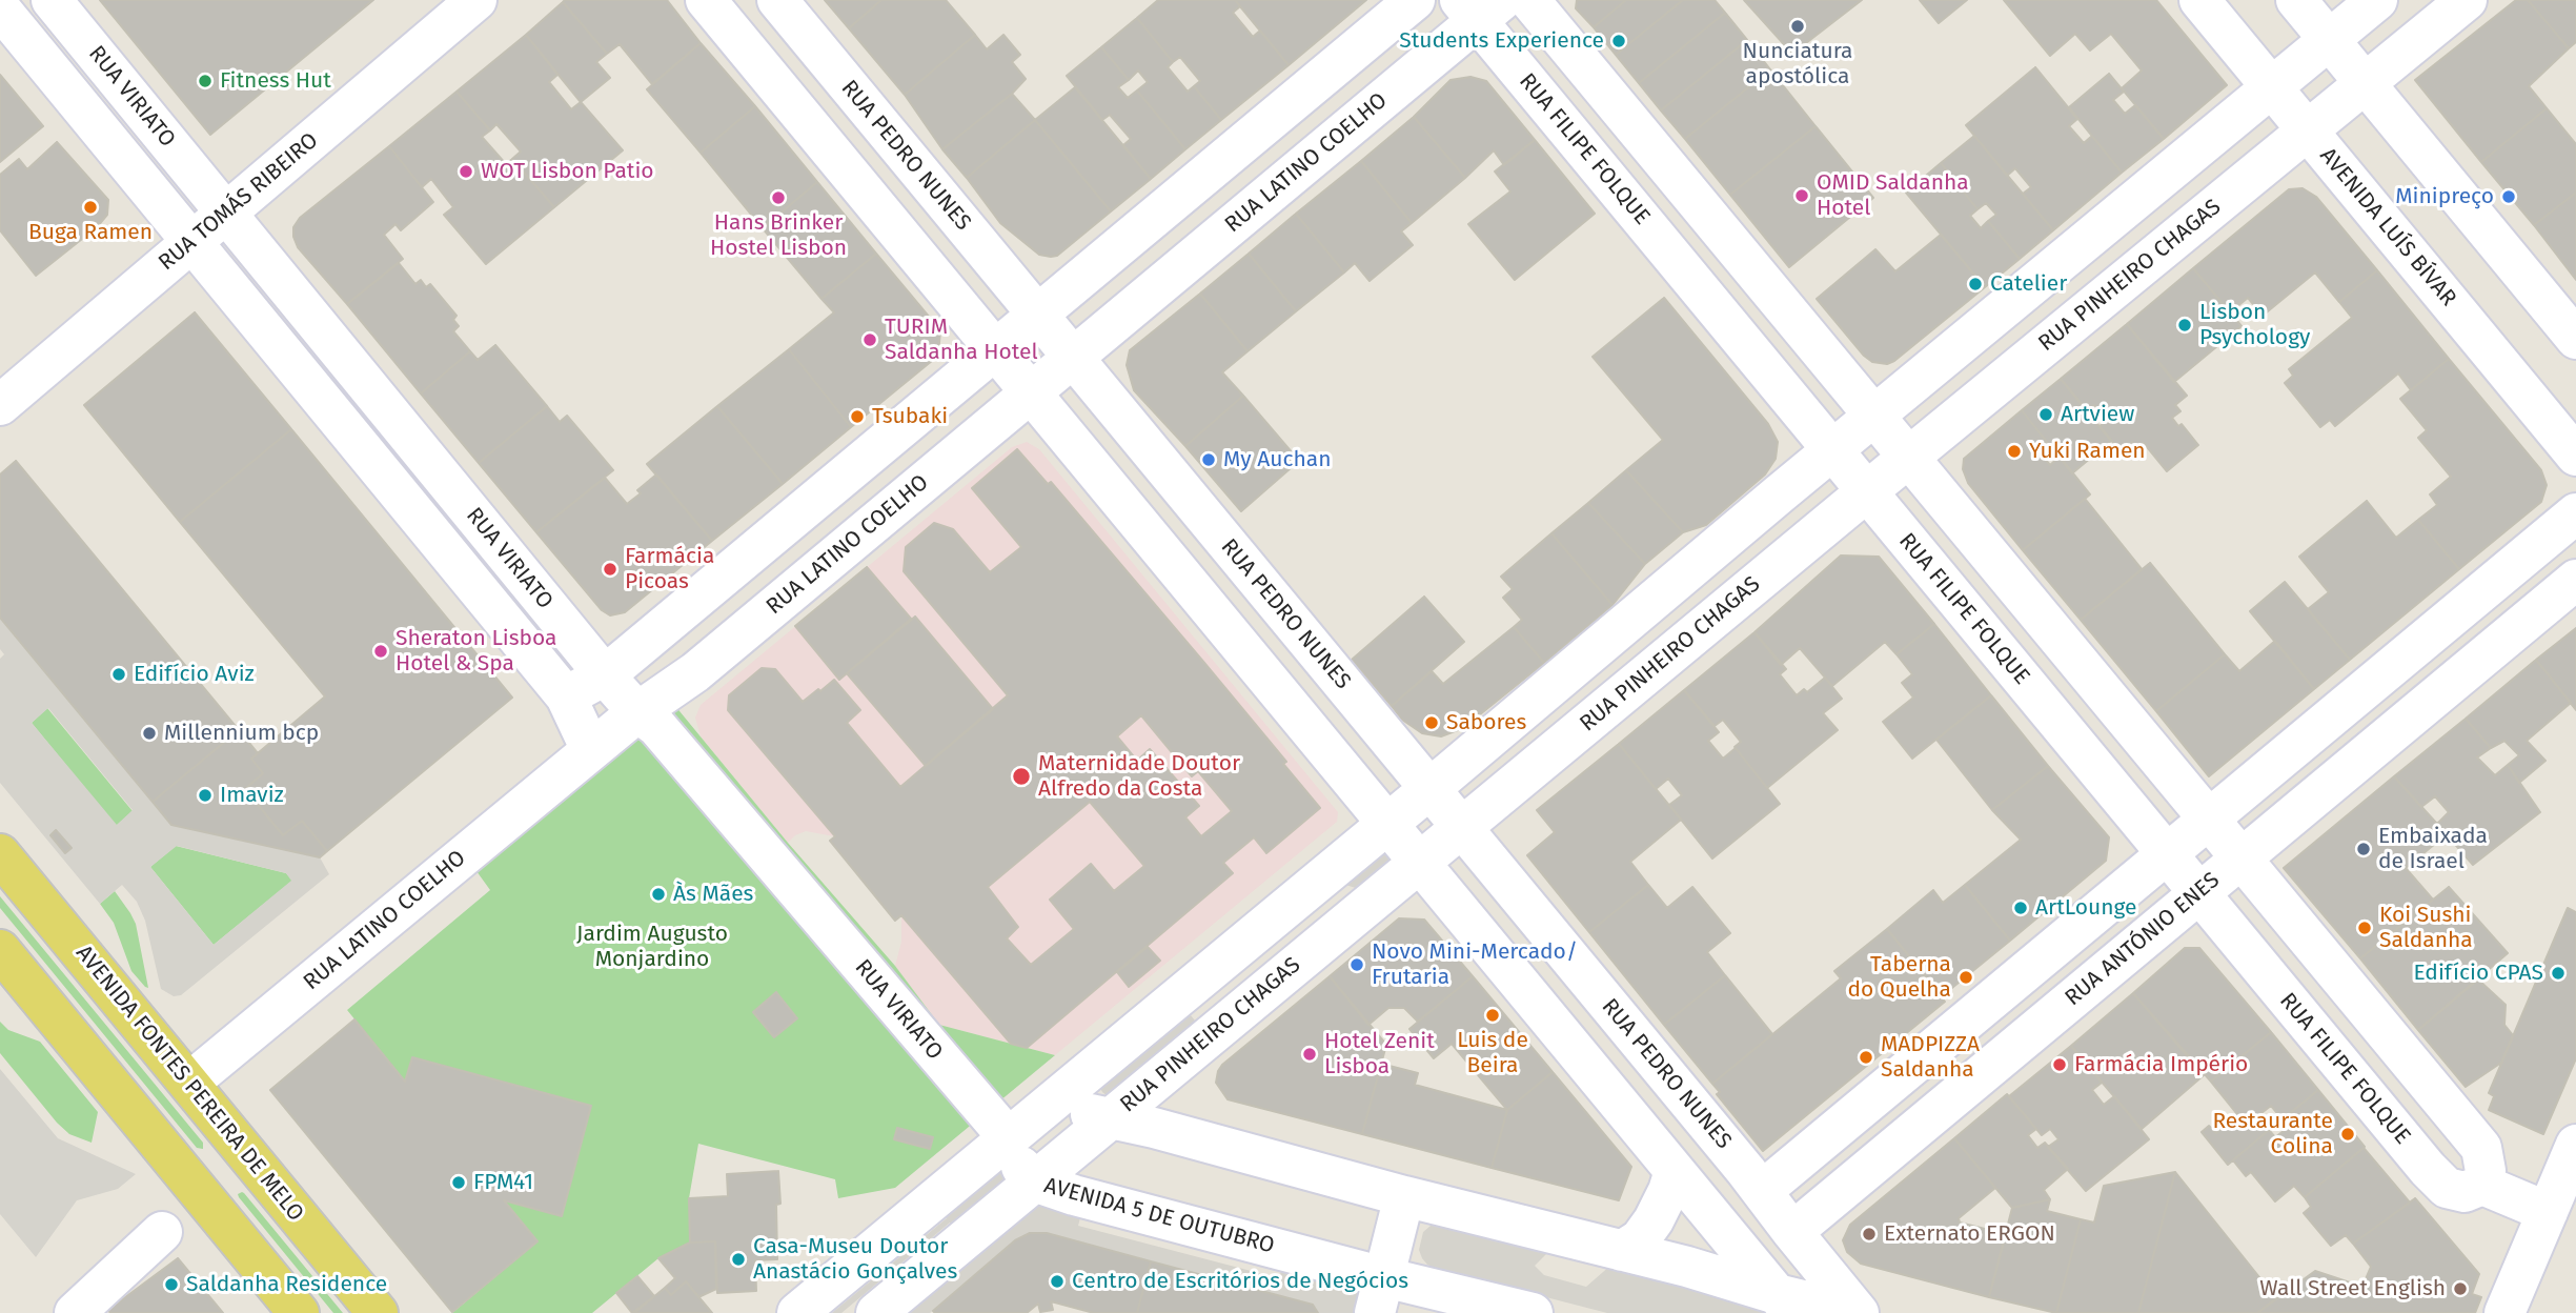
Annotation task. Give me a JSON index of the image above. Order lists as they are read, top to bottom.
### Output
{
  "streets": {
    "main road": ["AVENIDA FONTES PEREIRA DE MELO"],
    "street": [
      "RUA VIRIATO",
      "RUA FILIPE FOLQUE",
      "RUA PEDRO NUNES",
      "RUA LATINO COELHO",
      "RUA TOMÁS RIBEIRO",
      "AVENIDA LUÍS BÍVAR",
      "RUA PINHEIRO CHAGAS",
      "RUA ANTÓNIO ENES",
      "AVENIDA 5 DE OUTUBRO"
    ]
  },
  "crossings": [
    ["RUA VIRIATO", "RUA LATINO COELHO"],
    ["RUA VIRIATO", "RUA TOMÁS RIBEIRO"],
    ["RUA VIRIATO", "AVENIDA 5 DE OUTUBRO"],
    ["RUA FILIPE FOLQUE", "RUA LATINO COELHO"],
    ["RUA FILIPE FOLQUE", "RUA PINHEIRO CHAGAS"],
    ["RUA FILIPE FOLQUE", "RUA ANTÓNIO ENES"],
    ["RUA PEDRO NUNES", "RUA LATINO COELHO"],
    ["RUA PEDRO NUNES", "RUA PINHEIRO CHAGAS"],
    ["RUA PEDRO NUNES", "RUA ANTÓNIO ENES"],
    ["RUA LATINO COELHO", "AVENIDA FONTES PEREIRA DE MELO"],
    ["AVENIDA LUÍS BÍVAR", "RUA PINHEIRO CHAGAS"],
    ["RUA PINHEIRO CHAGAS", "AVENIDA 5 DE OUTUBRO"]
  ],
  "parks": ["Jardim Augusto Monjardino"],
  "places": [
    "Nunciatura apostólica",
    "Students Experience",
    "Fitness Hut",
    "WOT Lisbon Patio",
    "OMID Saldanha Hotel",
    "Minipreço",
    "Hans Brinker Hostel Lisbon",
    "Buga Ramen",
    "Catelier",
    "Lisbon Psychology",
    "TURIM Saldanha Hotel",
    "Artview",
    "Tsubaki",
    "Yuki Ramen",
    "My Auchan",
    "Farmácia Picoas",
    "Sheraton Lisboa Hotel & Spa",
    "Edifício Aviz",
    "Sabores",
    "Millennium bcp",
    "Maternidade Doutor Alfredo da Costa",
    "Imaviz",
    "Embaixada de Israel",
    "Às Mães",
    "ArtLounge",
    "Koi Sushi Saldanha",
    "Novo Mini-Mercado/ Frutaria",
    "Edifício CPAS",
    "Taberna do Quelha",
    "Luis de Beira",
    "Hotel Zenit Lisboa",
    "MADPIZZA Saldanha",
    "Farmácia Império",
    "Restaurante Colina",
    "FPM41",
    "Externato ERGON",
    "Casa-Museu Doutor Anastácio Gonçalves",
    "Centro de Escritórios de Negócios",
    "Saldanha Residence",
    "Wall Street English"
  ]
}
